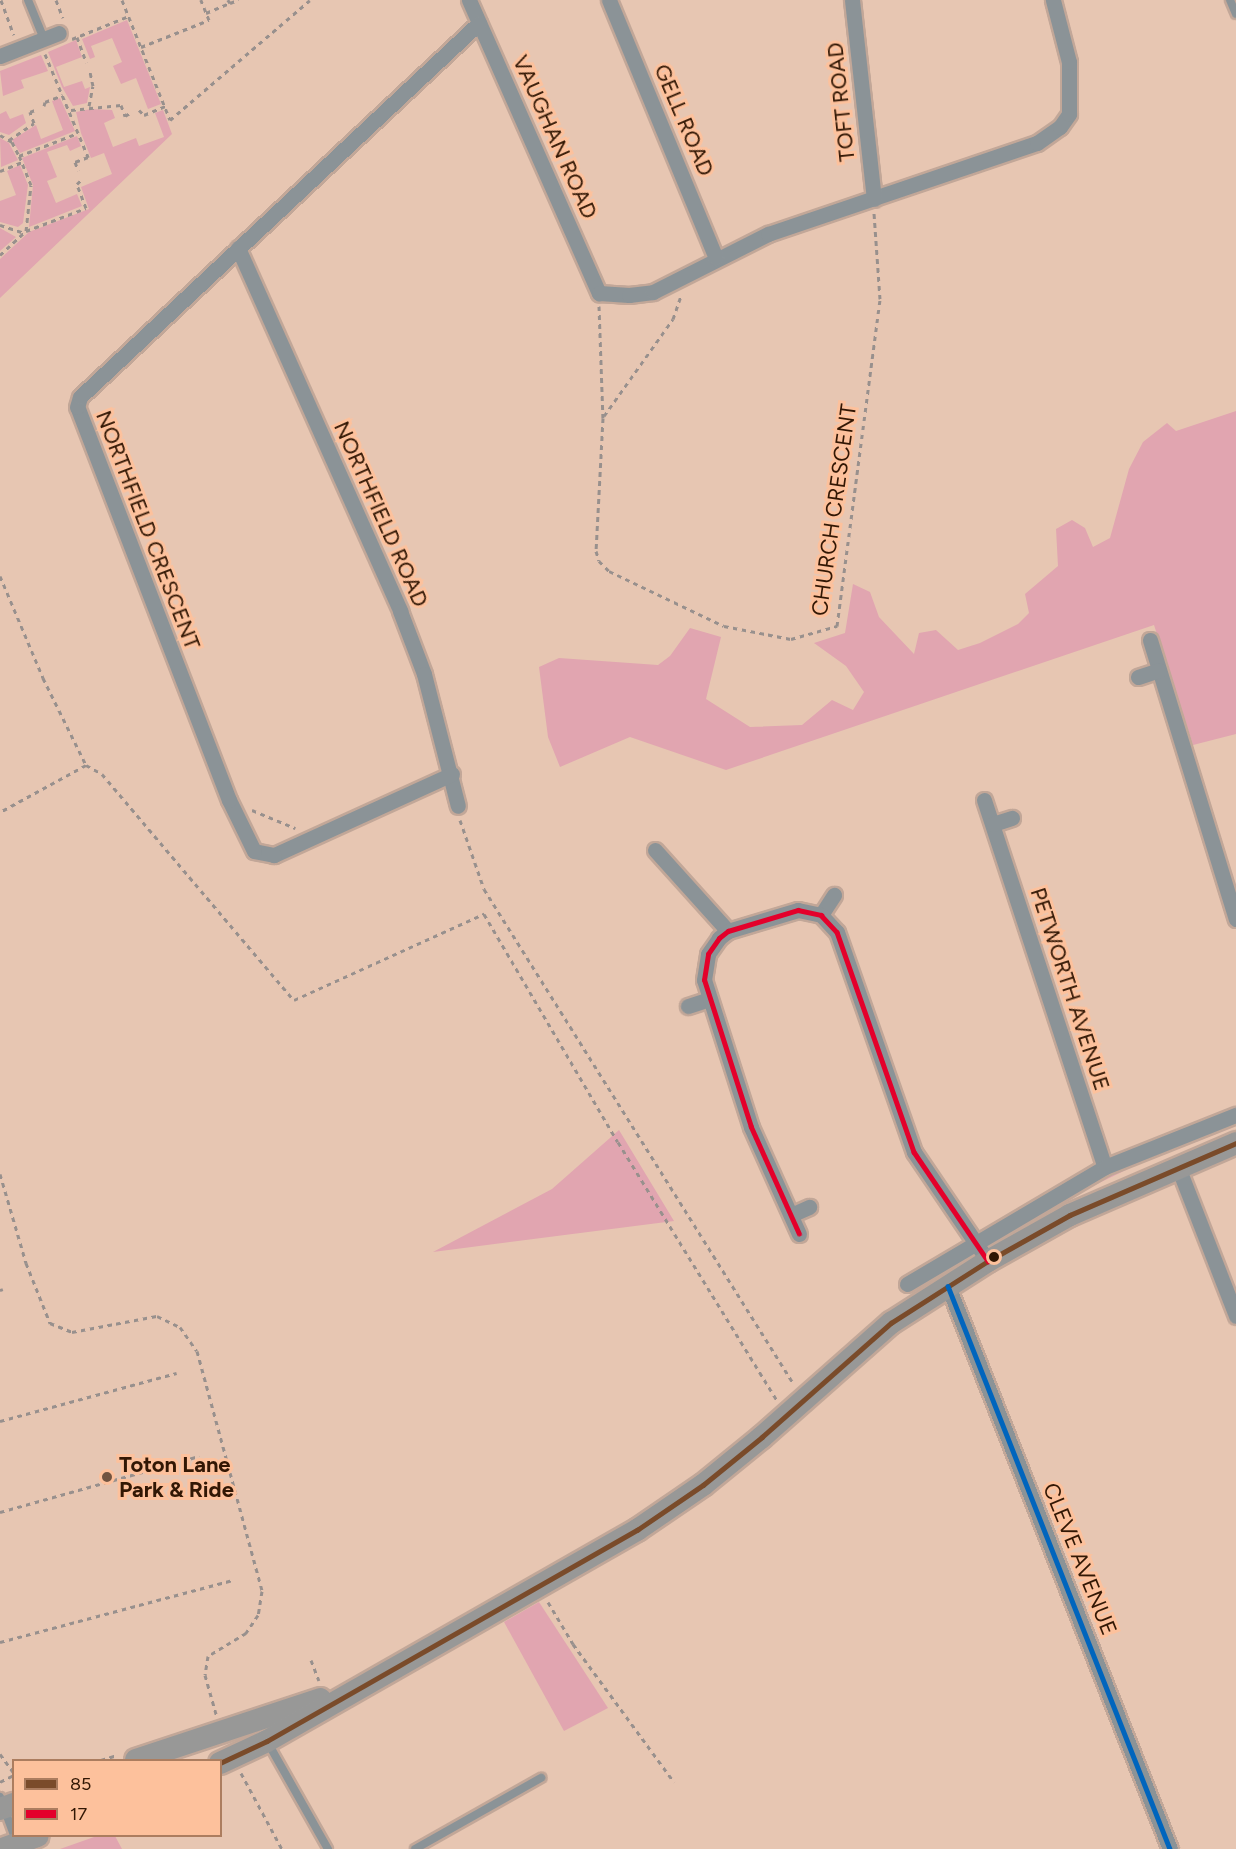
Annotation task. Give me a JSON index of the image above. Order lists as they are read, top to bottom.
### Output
{
  "streets": {
    "street": [
      "TOFT ROAD",
      "GELL ROAD",
      "VAUGHAN ROAD",
      "NORTHFIELD ROAD",
      "NORTHFIELD CRESCENT",
      "PETWORTH AVENUE",
      "CLEVE AVENUE"
    ],
    "path": ["CHURCH CRESCENT"]
  },
  "crossings": [
    ["TOFT ROAD", "CHURCH CRESCENT"],
    ["VAUGHAN ROAD", "CHURCH CRESCENT"],
    ["VAUGHAN ROAD", "NORTHFIELD CRESCENT"],
    ["NORTHFIELD ROAD", "NORTHFIELD CRESCENT"]
  ],
  "places": ["Toton Lane Park & Ride"],
  "lines": ["transit line 17", "transit line 85"],
  "legend": ["85", "17"]
}
